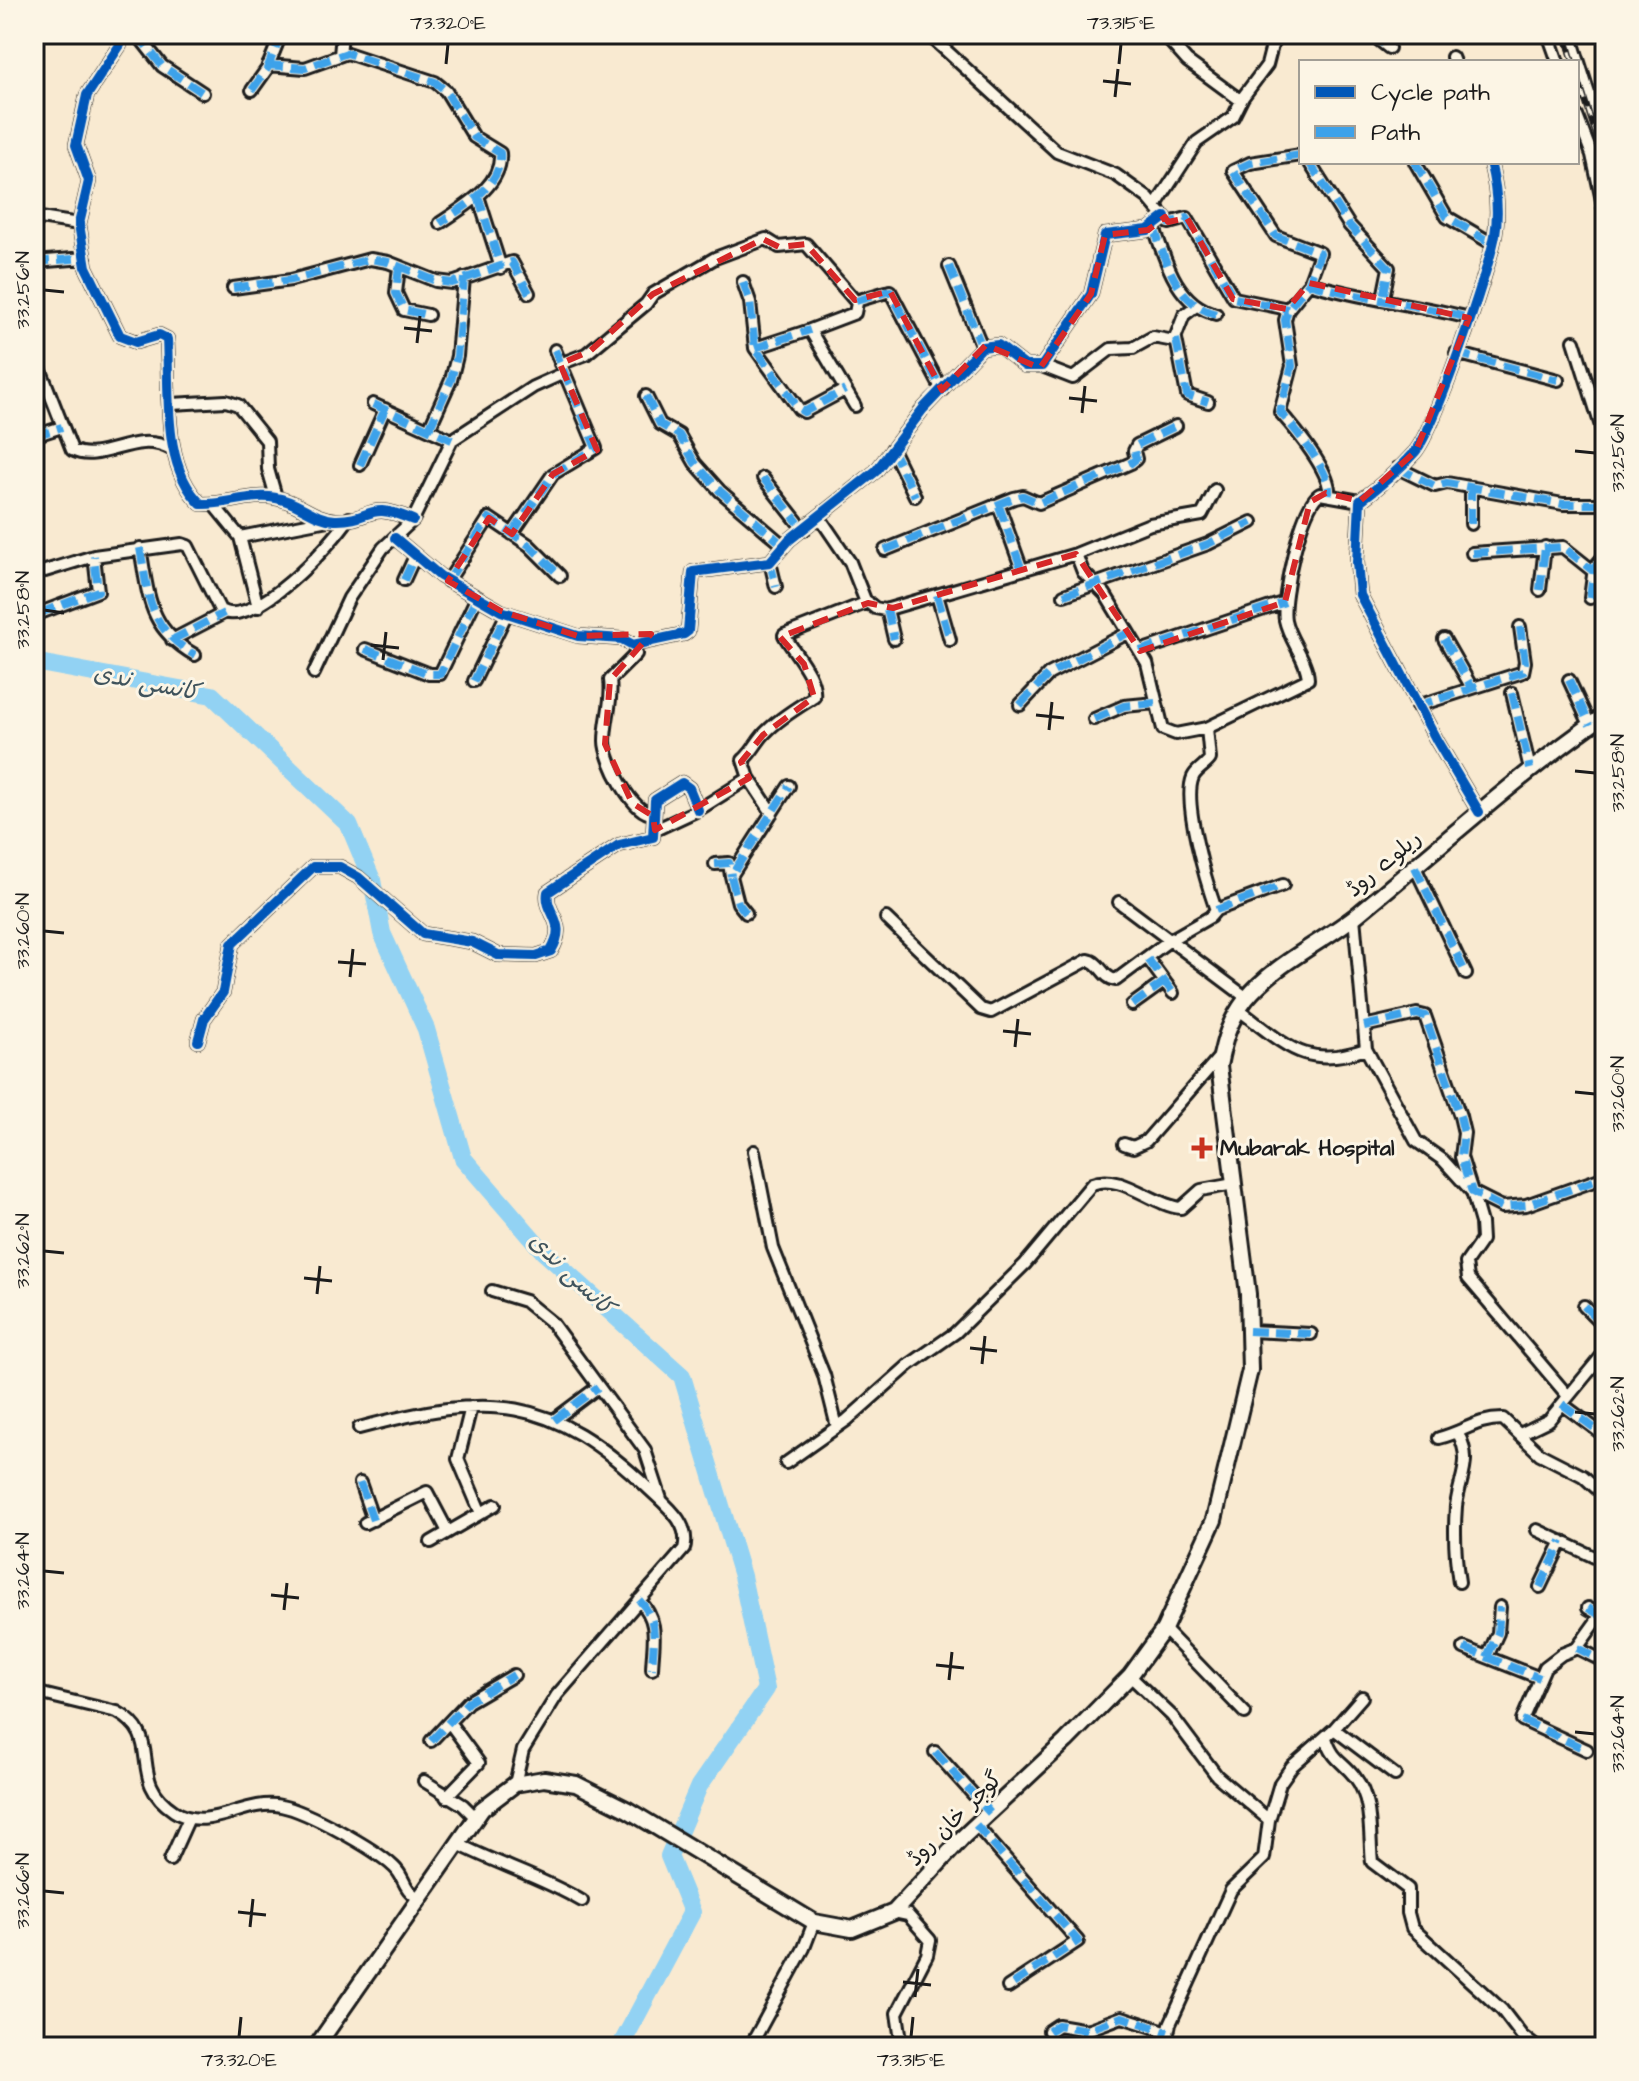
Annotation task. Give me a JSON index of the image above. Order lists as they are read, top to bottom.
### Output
{
  "streets": {
    "main road": ["ریلوے روڈ", "گوجر خان روڈ"]
  },
  "crossings": [
    ["ریلوے روڈ", "گوجر خان روڈ"]
  ],
  "water": ["کانسی ندی"],
  "places": {
    "health": ["Mubarak Hospital"]
  },
  "legend": ["Cycle path", "Path"],
  "coordinates": [
    "73.320°E",
    "73.315°E",
    "33.256°N",
    "33.258°N",
    "33.260°N",
    "33.262°N",
    "33.264°N",
    "33.266°N"
  ]
}
